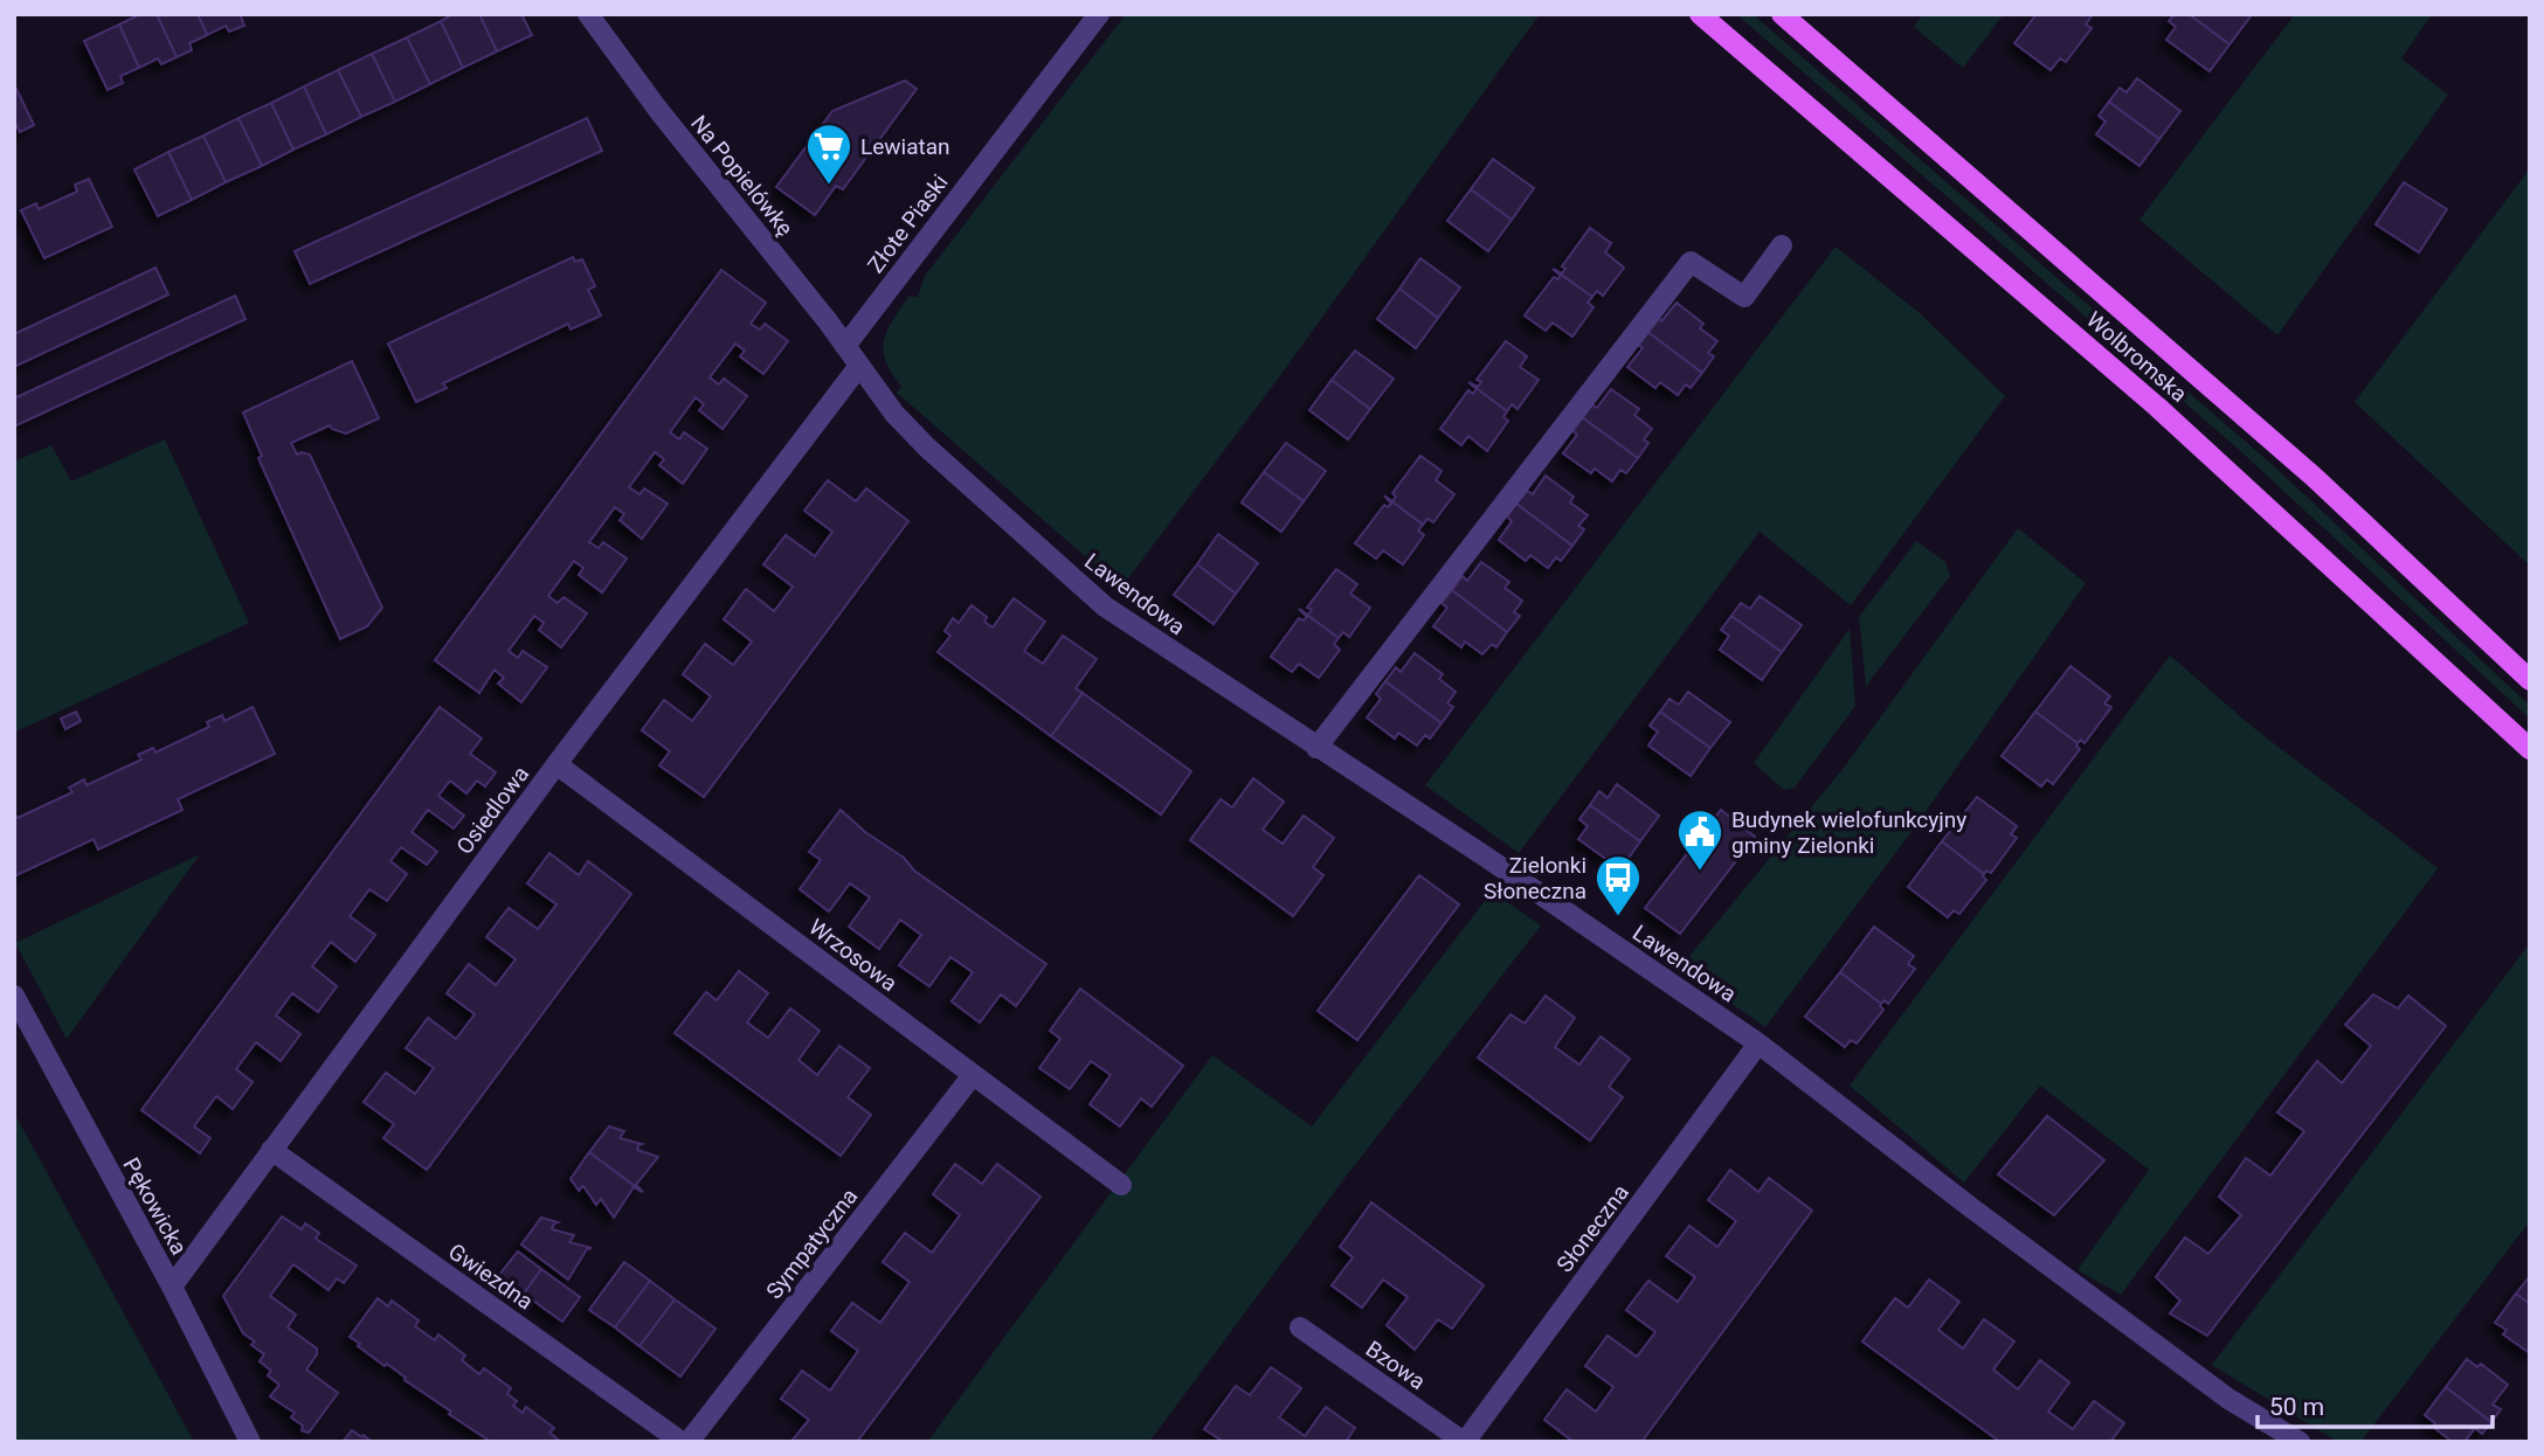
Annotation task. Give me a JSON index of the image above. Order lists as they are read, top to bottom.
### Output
{
  "streets": {
    "main road": ["Wolbromska"],
    "street": [
      "Na Popielówkę",
      "Złote Piaski",
      "Lawendowa",
      "Osiedlowa",
      "Wrzosowa",
      "Pękowicka",
      "Słoneczna",
      "Sympatyczna",
      "Gwiezdna",
      "Bzowa"
    ]
  },
  "crossings": [
    ["Na Popielówkę", "Złote Piaski"],
    ["Na Popielówkę", "Lawendowa"],
    ["Na Popielówkę", "Osiedlowa"],
    ["Lawendowa", "Osiedlowa"],
    ["Lawendowa", "Słoneczna"],
    ["Osiedlowa", "Wrzosowa"],
    ["Osiedlowa", "Pękowicka"],
    ["Osiedlowa", "Gwiezdna"],
    ["Wrzosowa", "Sympatyczna"],
    ["Słoneczna", "Bzowa"]
  ],
  "places": {
    "supermarket": ["Lewiatan"],
    "public building": ["Budynek wielofunkcyjny gminy Zielonki"],
    "bus stop": ["Zielonki Słoneczna"]
  },
  "scale_bar": "50 m"
}
